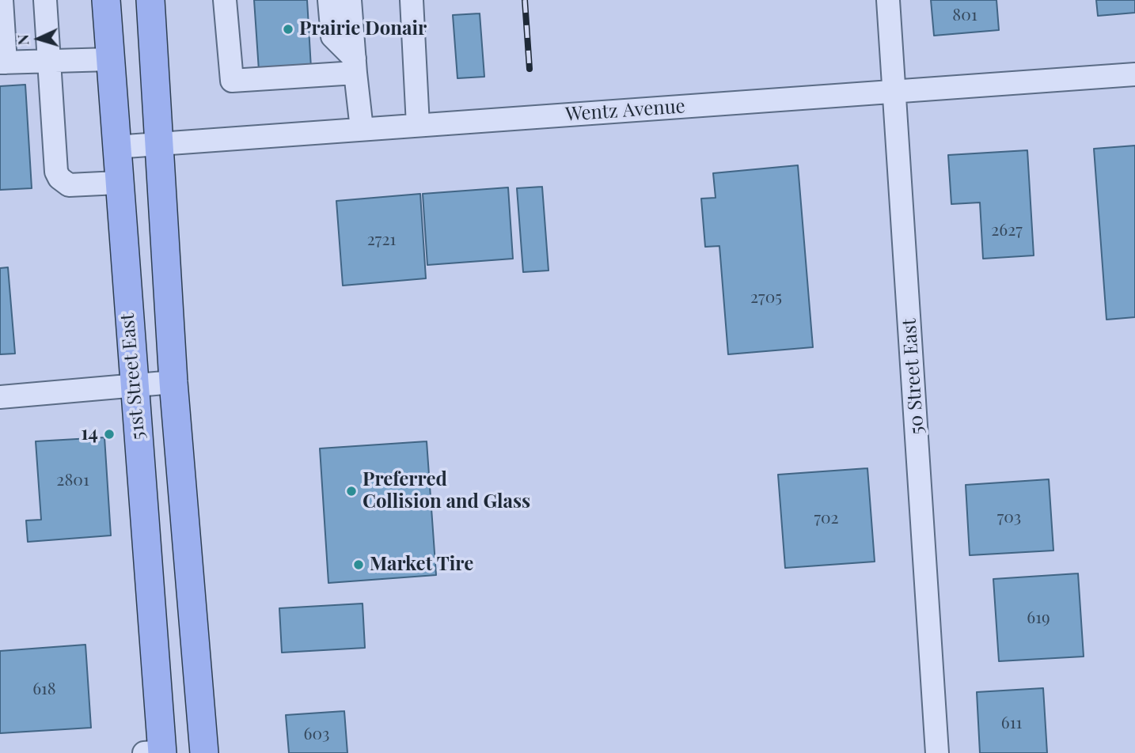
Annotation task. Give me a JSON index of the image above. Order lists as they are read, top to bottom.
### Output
{
  "streets": {
    "main road": ["51st Street East"],
    "street": ["Wentz Avenue", "50 Street East"]
  },
  "crossings": [
    ["Wentz Avenue", "51st Street East"],
    ["Wentz Avenue", "50 Street East"]
  ],
  "places": [
    "Prairie Donair",
    "14",
    "Preferred Collision and Glass",
    "Market Tire"
  ],
  "house_numbers": [
    "801",
    "2627",
    "2721",
    "2705",
    "2801",
    "703",
    "702",
    "619",
    "618",
    "611",
    "603"
  ],
  "north": "left"
}
